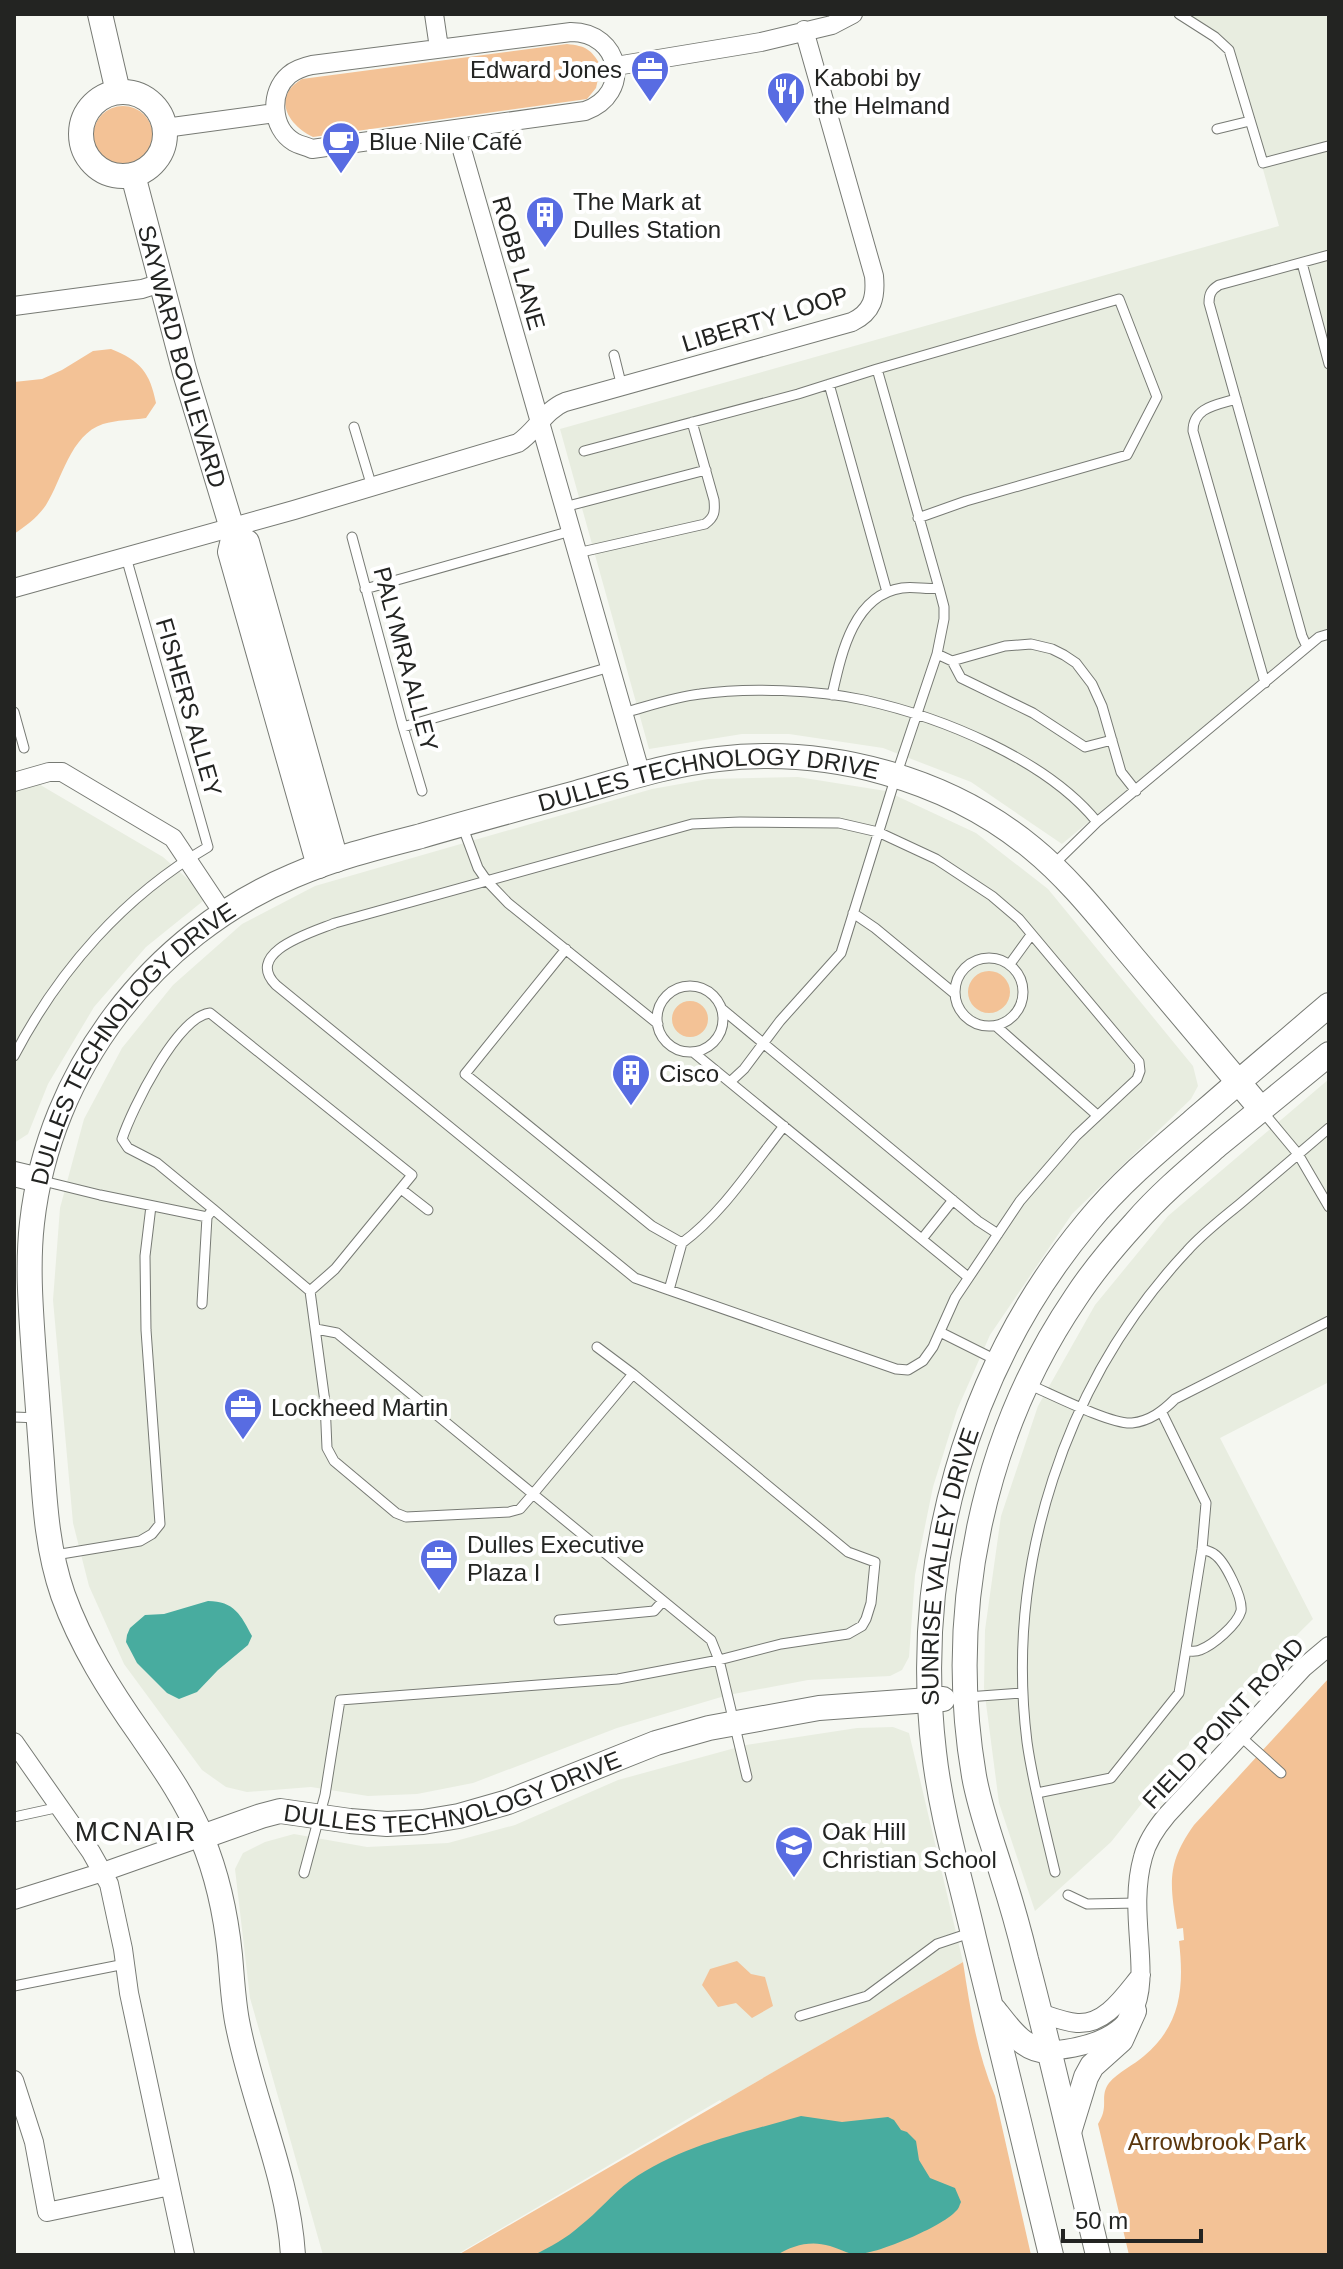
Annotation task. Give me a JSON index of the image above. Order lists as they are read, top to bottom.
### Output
{
  "streets": {
    "street": [
      "ROBB LANE",
      "LIBERTY LOOP",
      "SAYWARD BOULEVARD",
      "DULLES TECHNOLOGY DRIVE",
      "SUNRISE VALLEY DRIVE",
      "FIELD POINT ROAD"
    ],
    "lane": ["PALYMRA ALLEY", "FISHERS ALLEY"]
  },
  "crossings": [
    ["ROBB LANE", "LIBERTY LOOP"],
    ["LIBERTY LOOP", "SAYWARD BOULEVARD"],
    ["LIBERTY LOOP", "FISHERS ALLEY"],
    ["SAYWARD BOULEVARD", "DULLES TECHNOLOGY DRIVE"],
    ["DULLES TECHNOLOGY DRIVE", "SUNRISE VALLEY DRIVE"]
  ],
  "districts": ["MCNAIR"],
  "parks": ["Arrowbrook Park"],
  "places": {
    "office": ["Edward Jones", "Lockheed Martin", "Dulles Executive Plaza I"],
    "restaurant": ["Kabobi by the Helmand"],
    "cafe": ["Blue Nile Café"],
    "building": ["The Mark at Dulles Station", "Cisco"],
    "school or university": ["Oak Hill Christian School"]
  },
  "scale_bar": "50 m"
}
